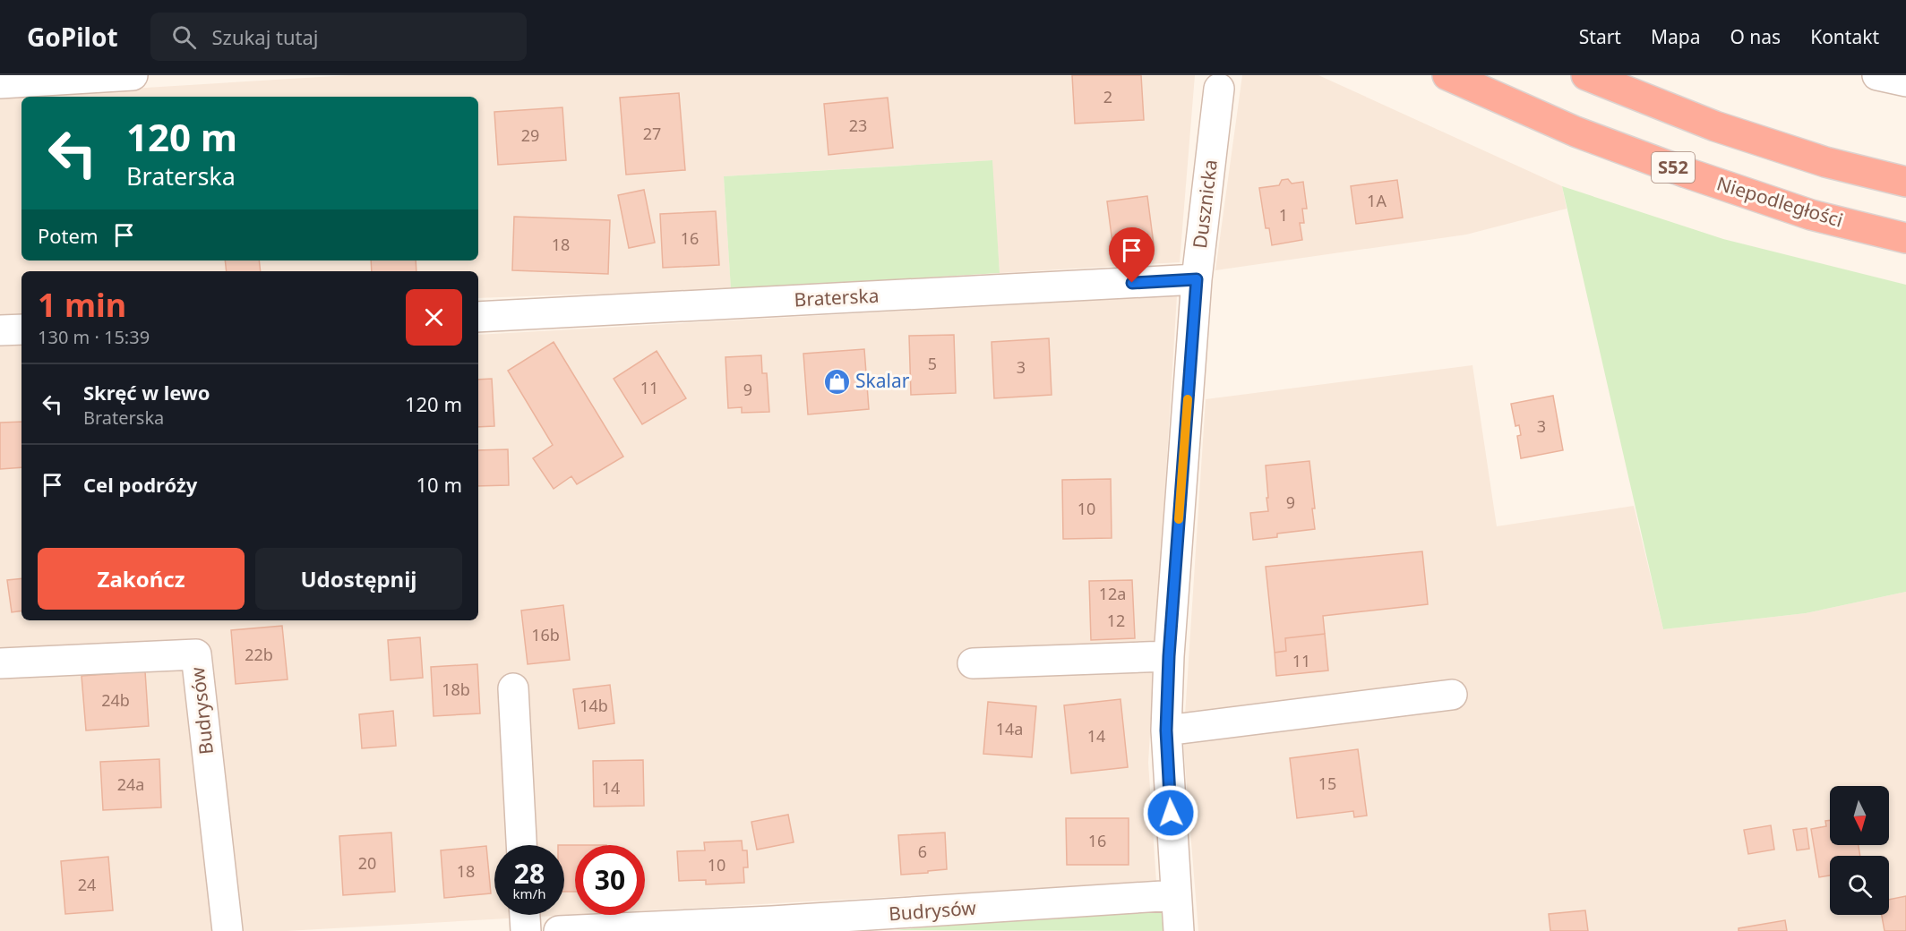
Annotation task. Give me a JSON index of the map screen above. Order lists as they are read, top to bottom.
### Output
{
  "streets": {
    "highway": ["S52", "Niepodległości"],
    "street": ["Dusznicka", "Braterska", "Budrysów"]
  },
  "crossings": [
    ["Dusznicka", "Braterska"],
    ["Dusznicka", "Budrysów"]
  ],
  "places": {
    "shop": ["Skalar"]
  },
  "house_numbers": [
    "2",
    "23",
    "27",
    "29",
    "1A",
    "1",
    "16",
    "18",
    "5",
    "3",
    "11",
    "9",
    "3",
    "9",
    "10",
    "12a",
    "12",
    "16b",
    "22b",
    "11",
    "18b",
    "24b",
    "14b",
    "14a",
    "14",
    "15",
    "24a",
    "14",
    "16",
    "6",
    "20",
    "10",
    "18",
    "24"
  ],
  "north": "bottom",
  "page": {
    "header": "GoPilot",
    "search": "Szukaj tutaj",
    "nav": [
      "Start",
      "Mapa",
      "O nas",
      "Kontakt"
    ],
    "turn": ["120 m", "Braterska"],
    "then": "Potem",
    "heading": ["1 min", "130 m · 15:39"],
    "list": [
      {
        "name": "Skręć w lewo",
        "note": "Braterska",
        "value": "120 m"
      },
      {
        "name": "Cel podróży",
        "value": "10 m"
      }
    ],
    "buttons": ["Zakończ", "Udostępnij"],
    "speed": "28 km/h",
    "limit": "30"
  }
}
